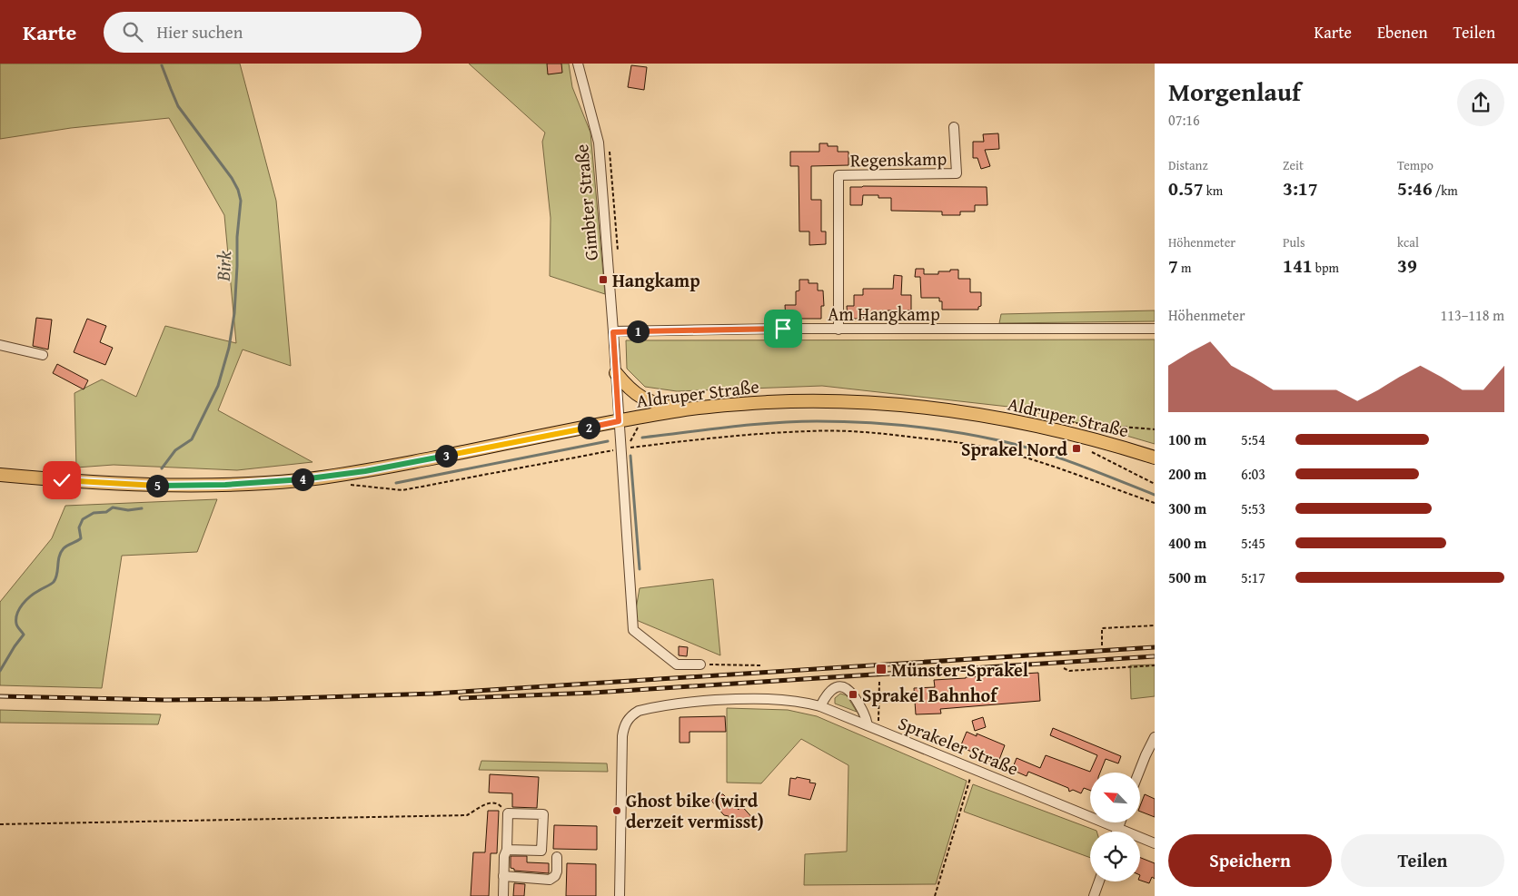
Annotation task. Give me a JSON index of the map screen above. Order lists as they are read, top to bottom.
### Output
{
  "streets": {
    "main road": ["Aldruper Straße"],
    "street": [
      "Regenskamp",
      "Gimbter Straße",
      "Am Hangkamp",
      "Sprakeler Straße"
    ]
  },
  "crossings": [
    ["Regenskamp", "Am Hangkamp"],
    ["Gimbter Straße", "Am Hangkamp"],
    ["Gimbter Straße", "Aldruper Straße"]
  ],
  "water": ["Birk"],
  "places": {
    "transit": [
      "Hangkamp",
      "Sprakel Nord",
      "Münster-Sprakel",
      "Sprakel Bahnhof"
    ],
    "other": ["Ghost bike (wird derzeit vermisst)"]
  },
  "north": "top left",
  "page": {
    "header": "Karte",
    "search": "Hier suchen",
    "nav": ["Karte", "Ebenen", "Teilen"],
    "heading": ["Morgenlauf", "07:16"],
    "stats": [
      ["Distanz", "0.57 km"],
      ["Zeit", "3:17"],
      ["Tempo", "5:46 /km"],
      ["Höhenmeter", "7 m"],
      ["Puls", "141 bpm"],
      ["kcal", "39"]
    ],
    "chart": ["Höhenmeter", "113–118 m"],
    "pins": [
      "1",
      "2",
      "3",
      "4",
      "5"
    ],
    "list": [
      {
        "name": "100 m",
        "note": "5:54"
      },
      {
        "name": "200 m",
        "note": "6:03"
      },
      {
        "name": "300 m",
        "note": "5:53"
      },
      {
        "name": "400 m",
        "note": "5:45"
      },
      {
        "name": "500 m",
        "note": "5:17"
      }
    ],
    "buttons": ["Speichern", "Teilen"]
  }
}
